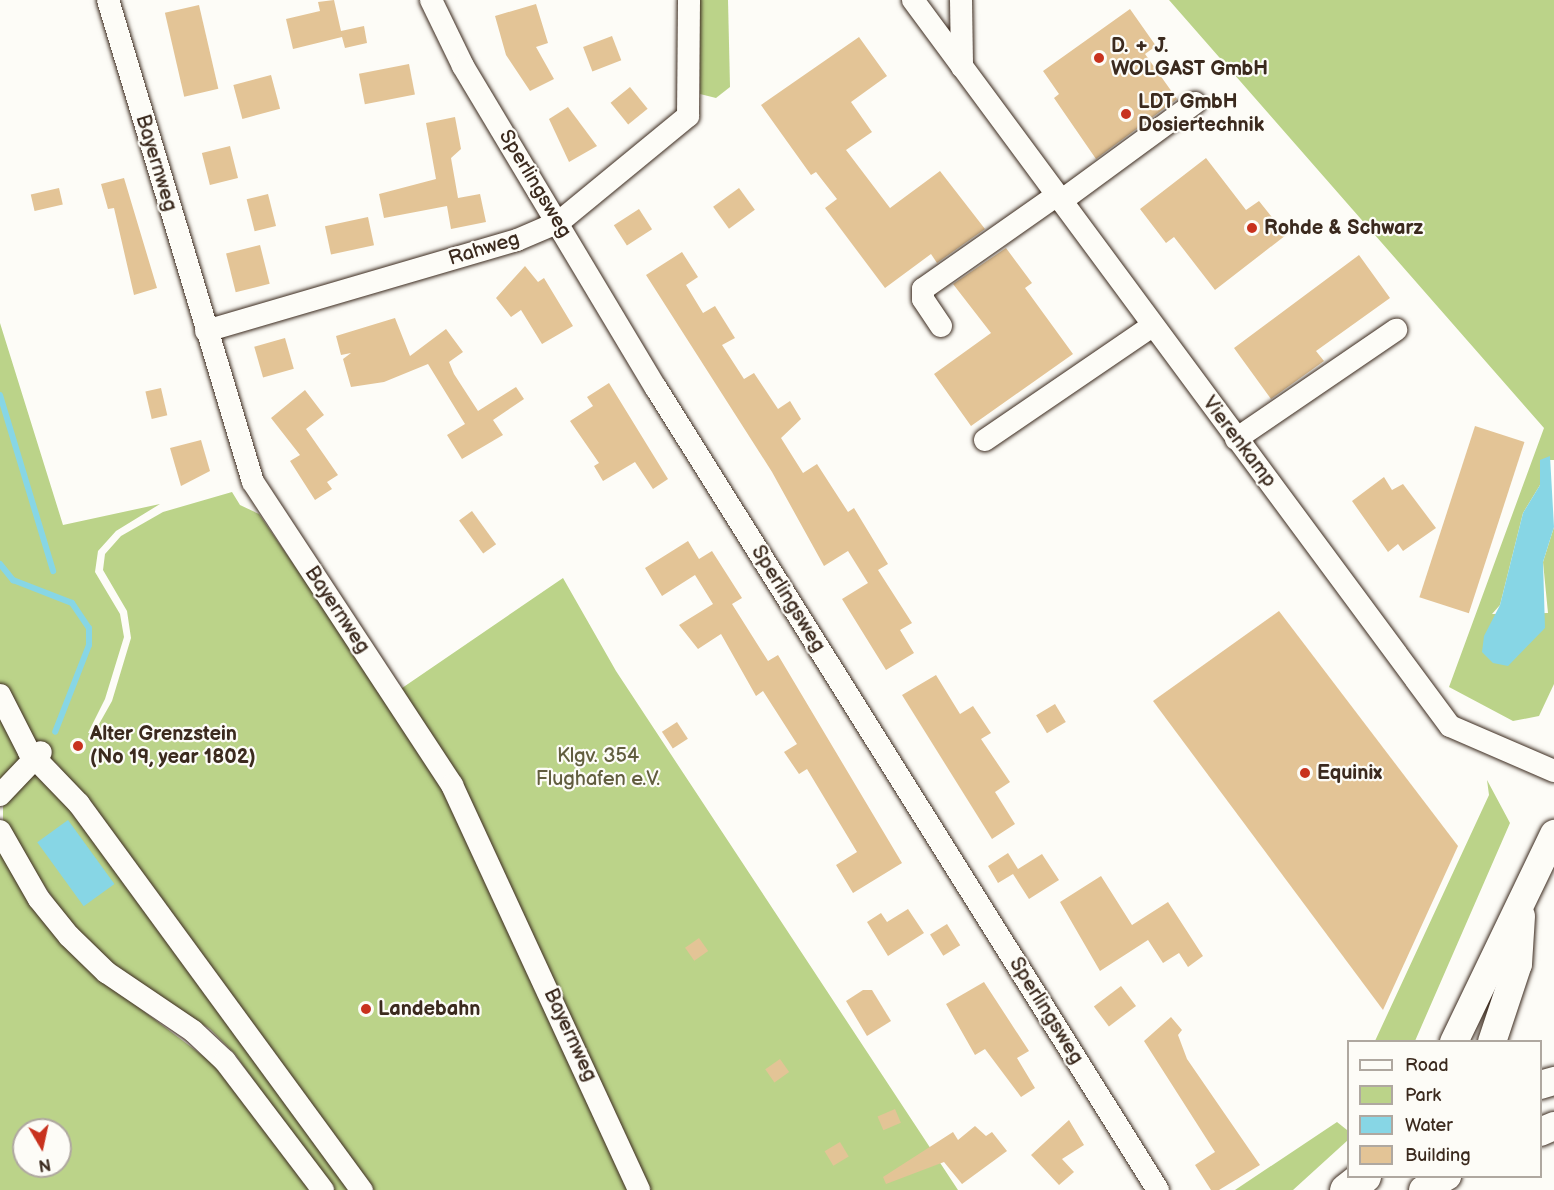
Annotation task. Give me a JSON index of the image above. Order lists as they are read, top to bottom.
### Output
{
  "streets": {
    "street": [
      "Bayernweg",
      "Sperlingsweg",
      "Rahweg",
      "Vierenkamp"
    ]
  },
  "crossings": [
    ["Bayernweg", "Rahweg"],
    ["Sperlingsweg", "Rahweg"]
  ],
  "parks": ["Klgv. 354 Flughafen e.V."],
  "places": [
    "D. + J. WOLGAST GmbH",
    "LDT GmbH Dosiertechnik",
    "Rohde & Schwarz",
    "Alter Grenzstein (No 19, year 1802)",
    "Equinix",
    "Landebahn"
  ],
  "legend": [
    "Road",
    "Park",
    "Water",
    "Building"
  ],
  "north": "bottom"
}
